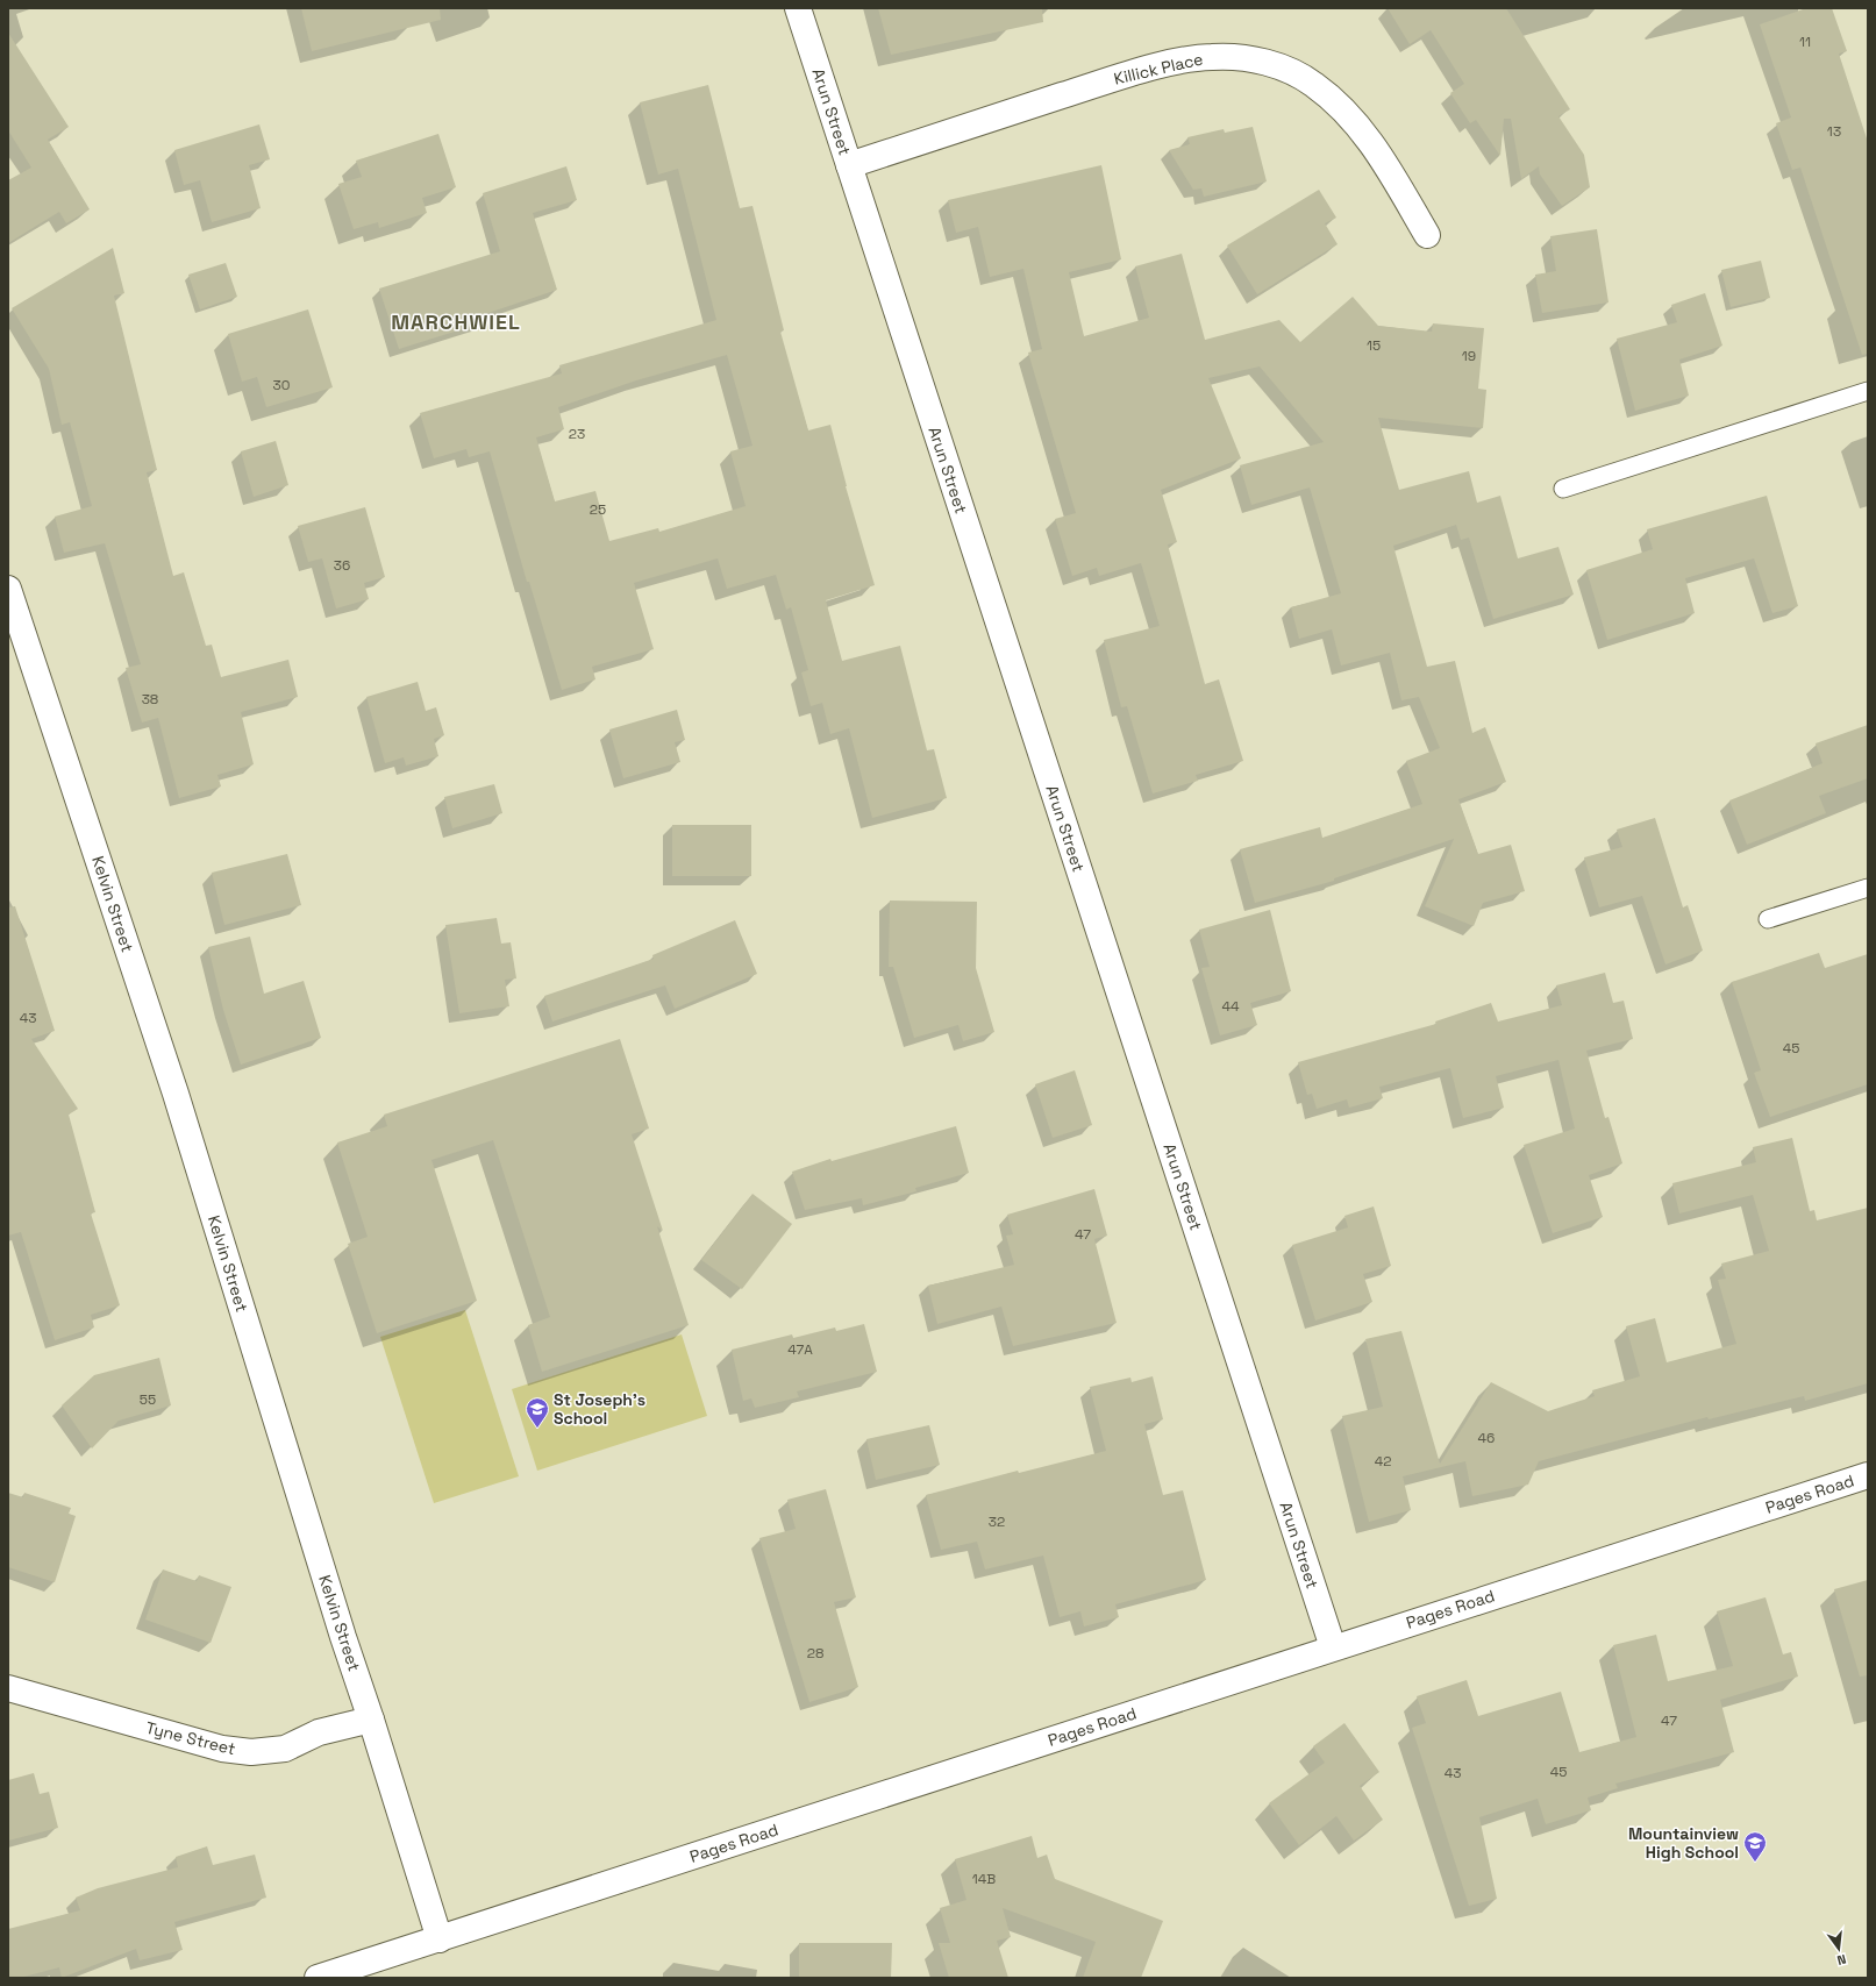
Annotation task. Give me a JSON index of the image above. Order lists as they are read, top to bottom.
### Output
{
  "streets": {
    "street": [
      "Killick Place",
      "Arun Street",
      "Kelvin Street",
      "Pages Road",
      "Tyne Street"
    ]
  },
  "crossings": [
    ["Killick Place", "Arun Street"],
    ["Arun Street", "Pages Road"],
    ["Kelvin Street", "Pages Road"],
    ["Kelvin Street", "Tyne Street"]
  ],
  "districts": ["MARCHWIEL"],
  "places": {
    "school or university": ["St Joseph's School", "Mountainview High School"]
  },
  "house_numbers": [
    "11",
    "13",
    "15",
    "19",
    "30",
    "23",
    "25",
    "36",
    "38",
    "44",
    "43",
    "45",
    "47",
    "47A",
    "55",
    "46",
    "42",
    "32",
    "28",
    "47",
    "45",
    "43",
    "14B"
  ],
  "north": "bottom"
}
